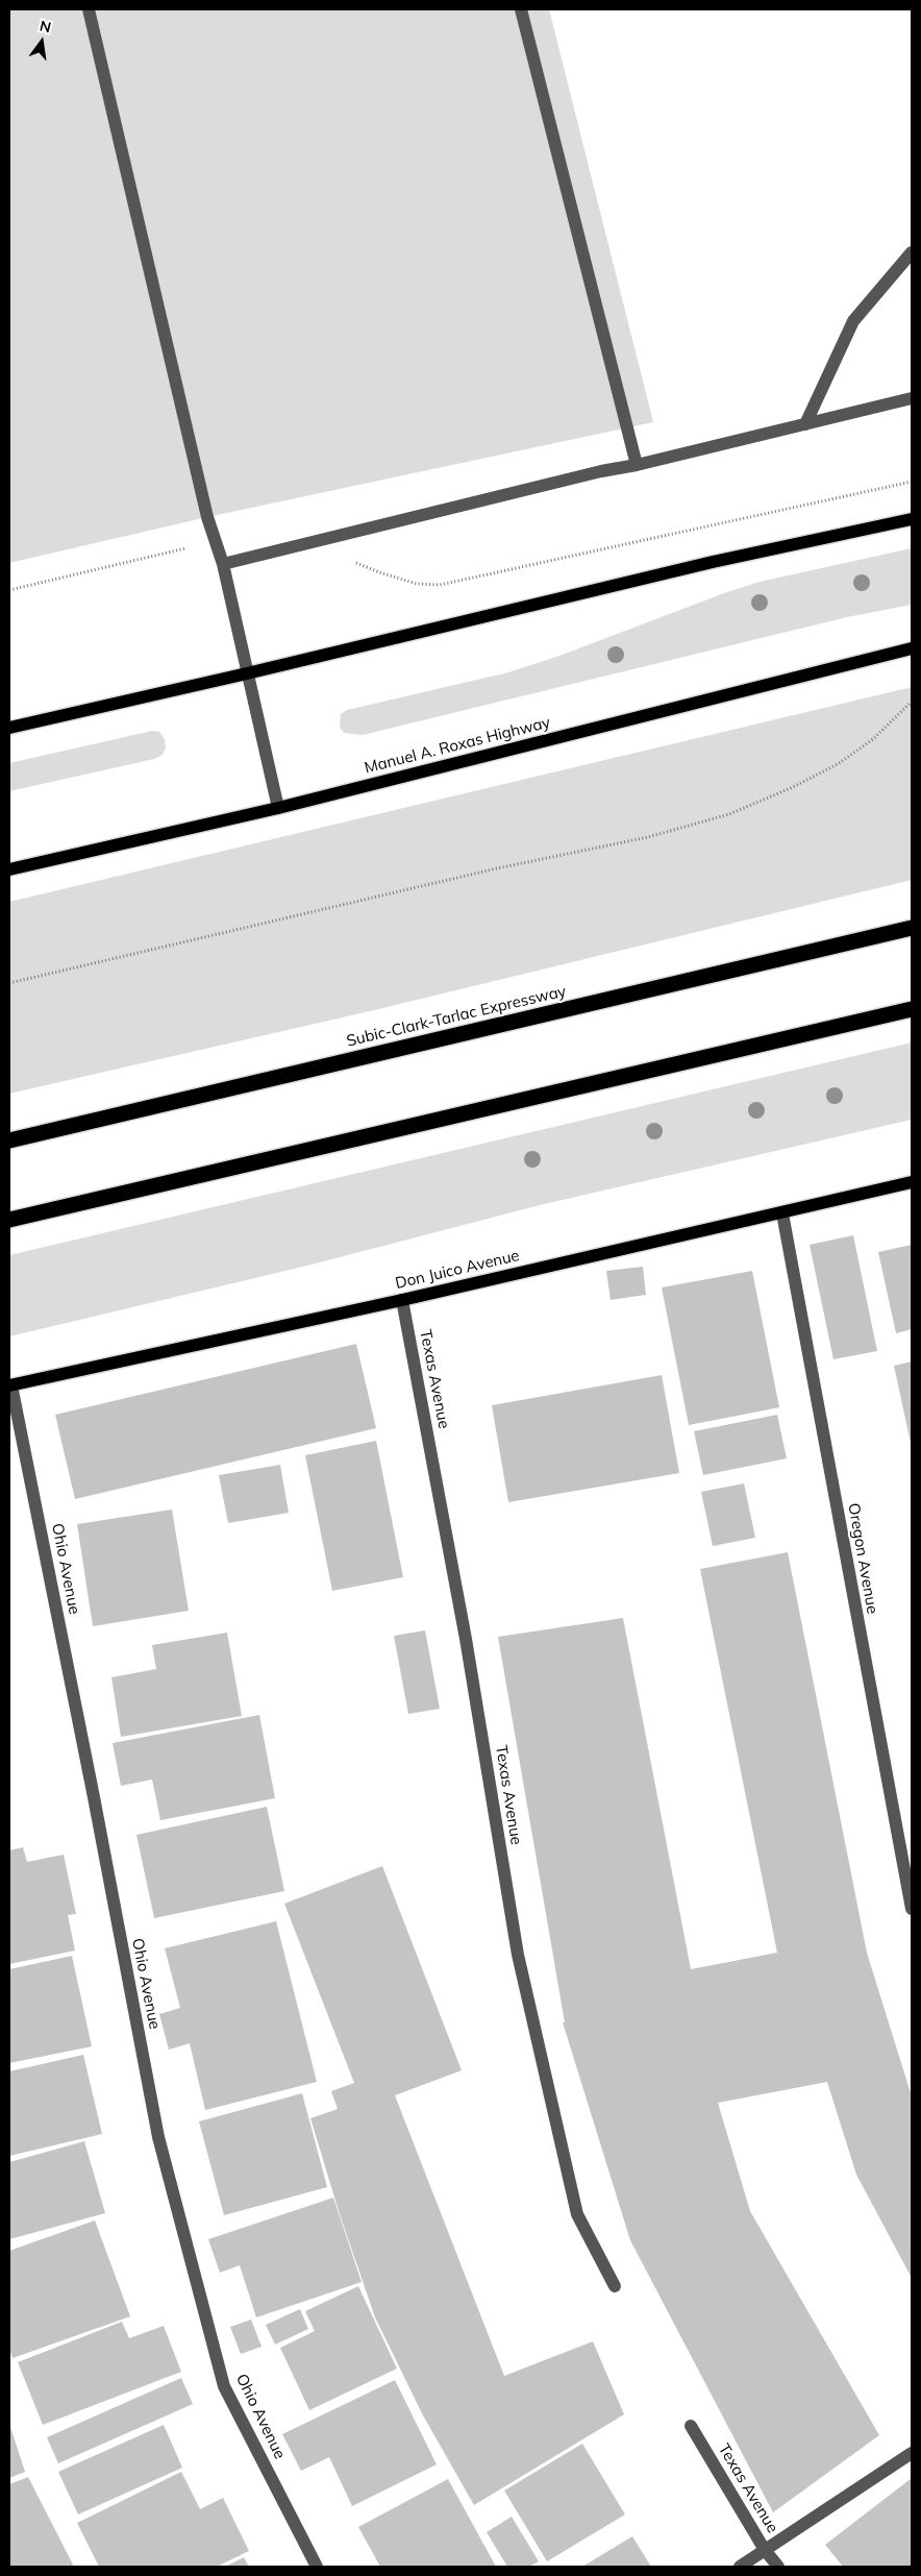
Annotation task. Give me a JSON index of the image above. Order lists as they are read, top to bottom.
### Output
{
  "streets": {
    "highway": ["Subic-Clark-Tarlac Expressway"],
    "main road": ["Manuel A. Roxas Highway", "Don Juico Avenue"],
    "street": ["Texas Avenue", "Oregon Avenue", "Ohio Avenue"]
  },
  "crossings": [
    ["Don Juico Avenue", "Texas Avenue"],
    ["Don Juico Avenue", "Oregon Avenue"],
    ["Don Juico Avenue", "Ohio Avenue"]
  ],
  "north": "top"
}
